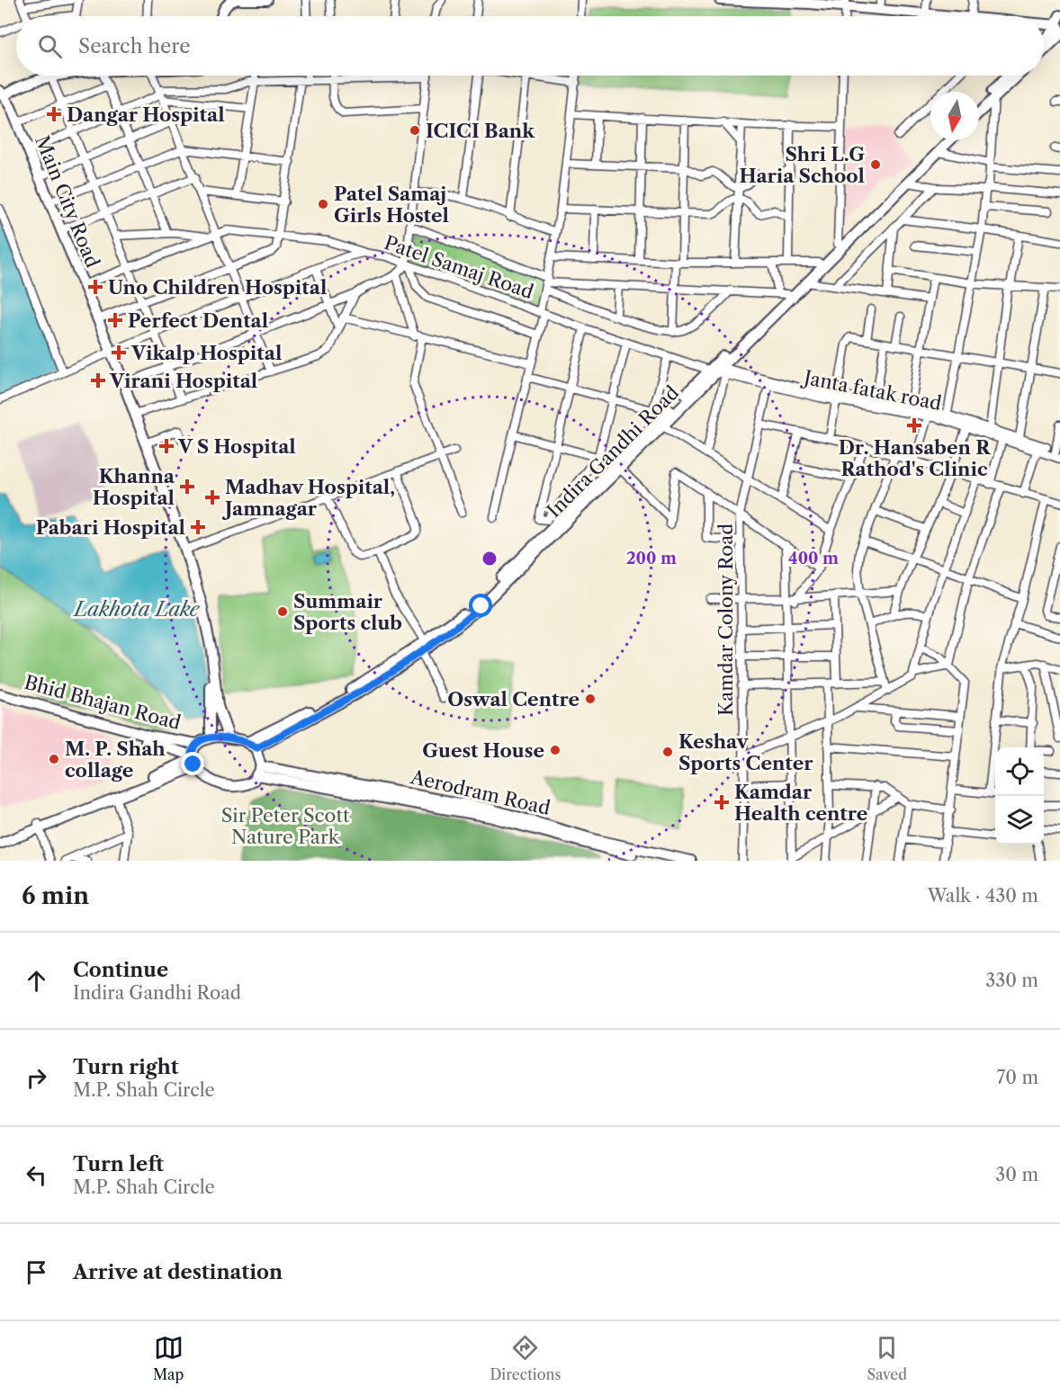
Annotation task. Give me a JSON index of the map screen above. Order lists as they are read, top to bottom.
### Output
{
  "streets": {
    "main road": [
      "Main City Road",
      "Indira Gandhi Road",
      "Bhid Bhajan Road",
      "Aerodram Road"
    ],
    "street": ["Patel Samaj Road", "Janta fatak road", "Kamdar Colony Road"]
  },
  "crossings": [
    ["Main City Road", "Patel Samaj Road"],
    ["Patel Samaj Road", "Janta fatak road"],
    ["Patel Samaj Road", "Indira Gandhi Road"],
    ["Janta fatak road", "Indira Gandhi Road"],
    ["Janta fatak road", "Kamdar Colony Road"],
    ["Indira Gandhi Road", "Bhid Bhajan Road"],
    ["Indira Gandhi Road", "Aerodram Road"],
    ["Bhid Bhajan Road", "Aerodram Road"]
  ],
  "water": ["Lakhota Lake"],
  "parks": ["Sir Peter Scott Nature Park"],
  "places": {
    "health": [
      "Dangar Hospital",
      "Uno Children Hospital",
      "Perfect Dental",
      "Vikalp Hospital",
      "Virani Hospital",
      "Dr. Hansaben R Rathod's Clinic",
      "V S Hospital",
      "Khanna Hospital",
      "Madhav Hospital, Jamnagar",
      "Pabari Hospital",
      "Kamdar Health centre"
    ],
    "other": [
      "ICICI Bank",
      "Shri L.G Haria School",
      "Patel Samaj Girls Hostel",
      "Summair Sports club",
      "Oswal Centre",
      "Guest House",
      "Keshav Sports Center",
      "M. P. Shah collage"
    ]
  },
  "north": "bottom",
  "page": {
    "search": "Search here",
    "heading": ["6 min", "Walk · 430 m"],
    "list": [
      ["Continue", "Indira Gandhi Road", "330 m"],
      ["Turn right", "M.P. Shah Circle", "70 m"],
      ["Turn left", "M.P. Shah Circle", "30 m"],
      "Arrive at destination"
    ],
    "nav": ["Map", "Directions", "Saved"]
  },
  "rings": ["200 m", "400 m"]
}
